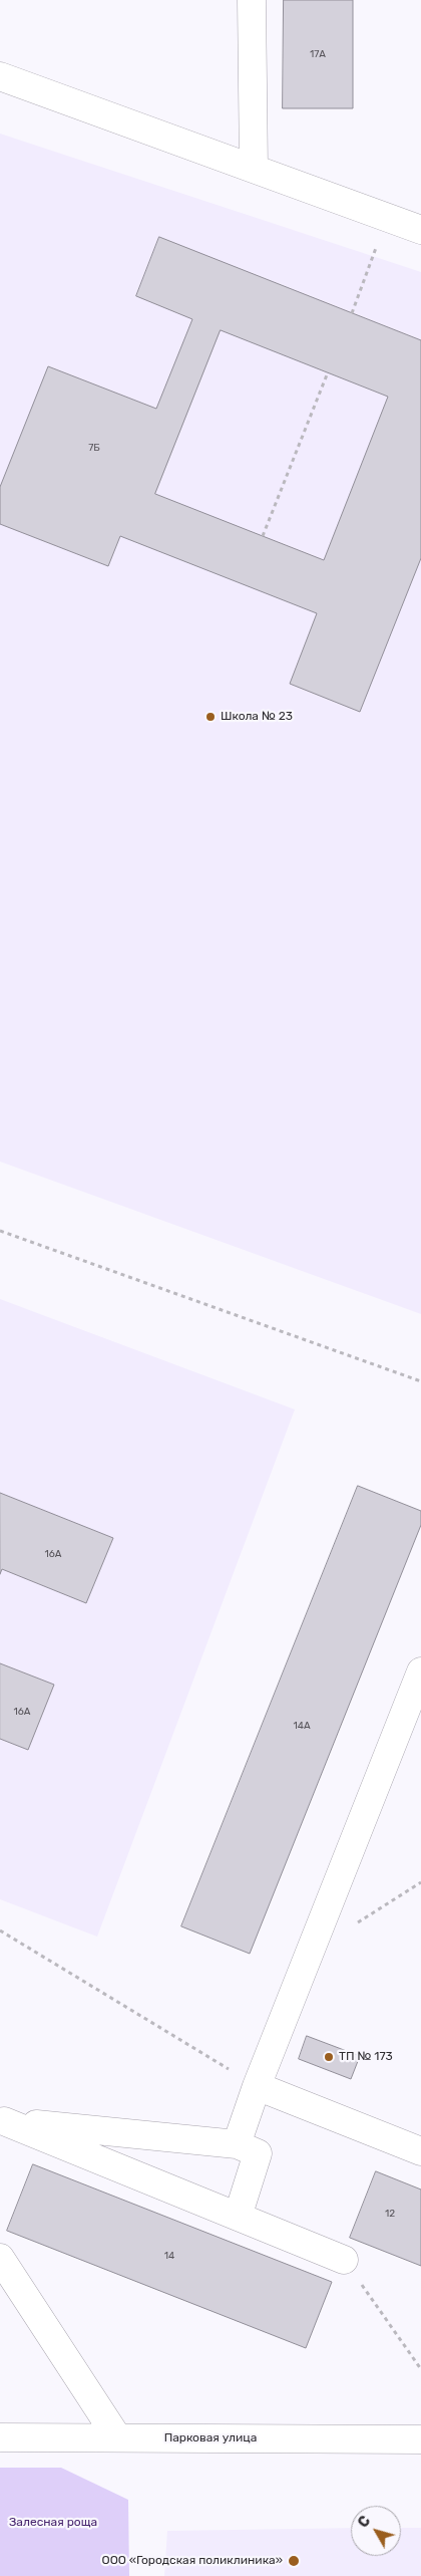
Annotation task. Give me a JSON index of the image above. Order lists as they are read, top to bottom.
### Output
{
  "streets": {
    "street": ["Парковая улица"]
  },
  "parks": ["Залесная роща"],
  "places": ["Школа № 23", "ТП № 173", "ООО «Городская поликлиника»"],
  "house_numbers": [
    "17А",
    "7Б",
    "16А",
    "16А",
    "14А",
    "12",
    "14"
  ],
  "north": "top left"
}
